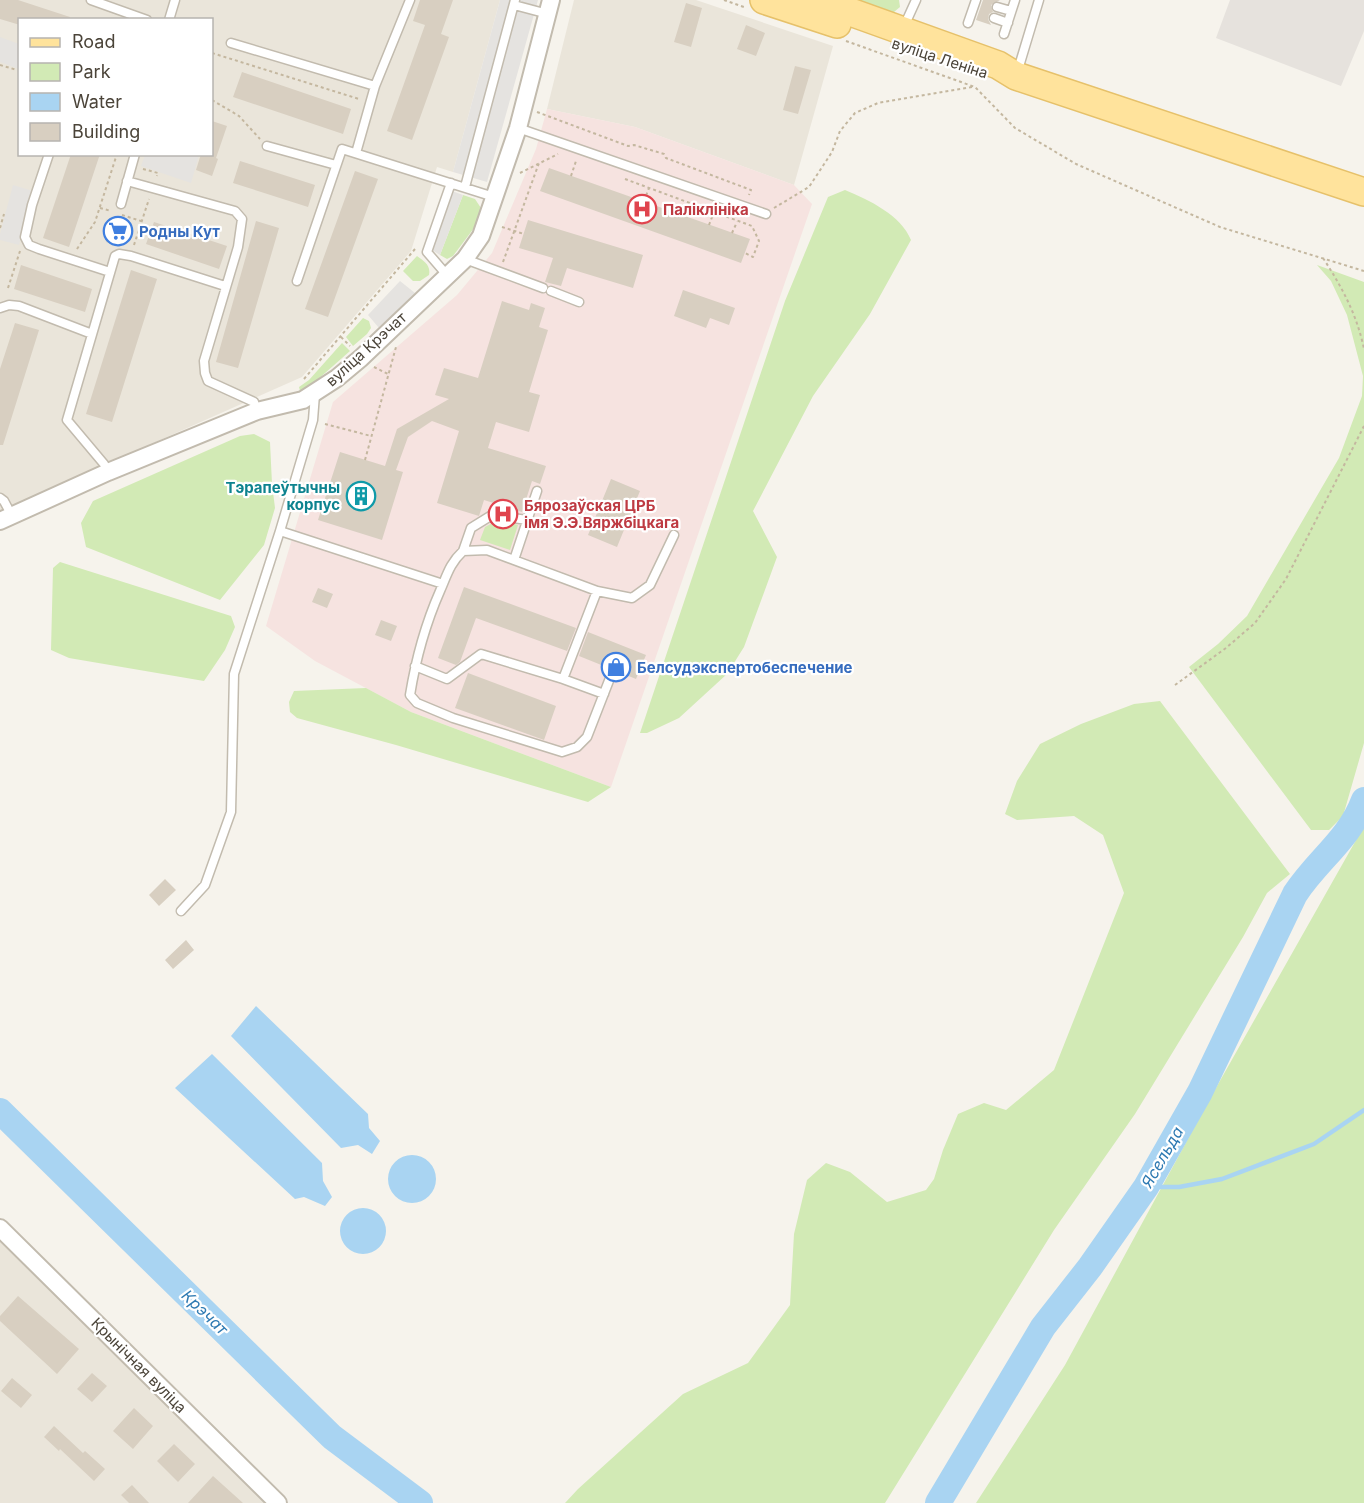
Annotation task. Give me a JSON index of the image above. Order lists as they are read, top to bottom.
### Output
{
  "streets": {
    "main road": ["вуліца Леніна"],
    "street": ["вуліца Крэчат", "Крынічная вуліца"]
  },
  "water": ["Ясельда", "Крэчат"],
  "places": {
    "hospital": ["Паліклініка", "Бярозаўская ЦРБ імя Э.Э.Вяржбіцкага"],
    "supermarket": ["Родны Кут"],
    "building": ["Тэрапеўтычны корпус"],
    "shop": ["Белсудэкспертобеспечение"]
  },
  "legend": [
    "Road",
    "Park",
    "Water",
    "Building"
  ]
}
